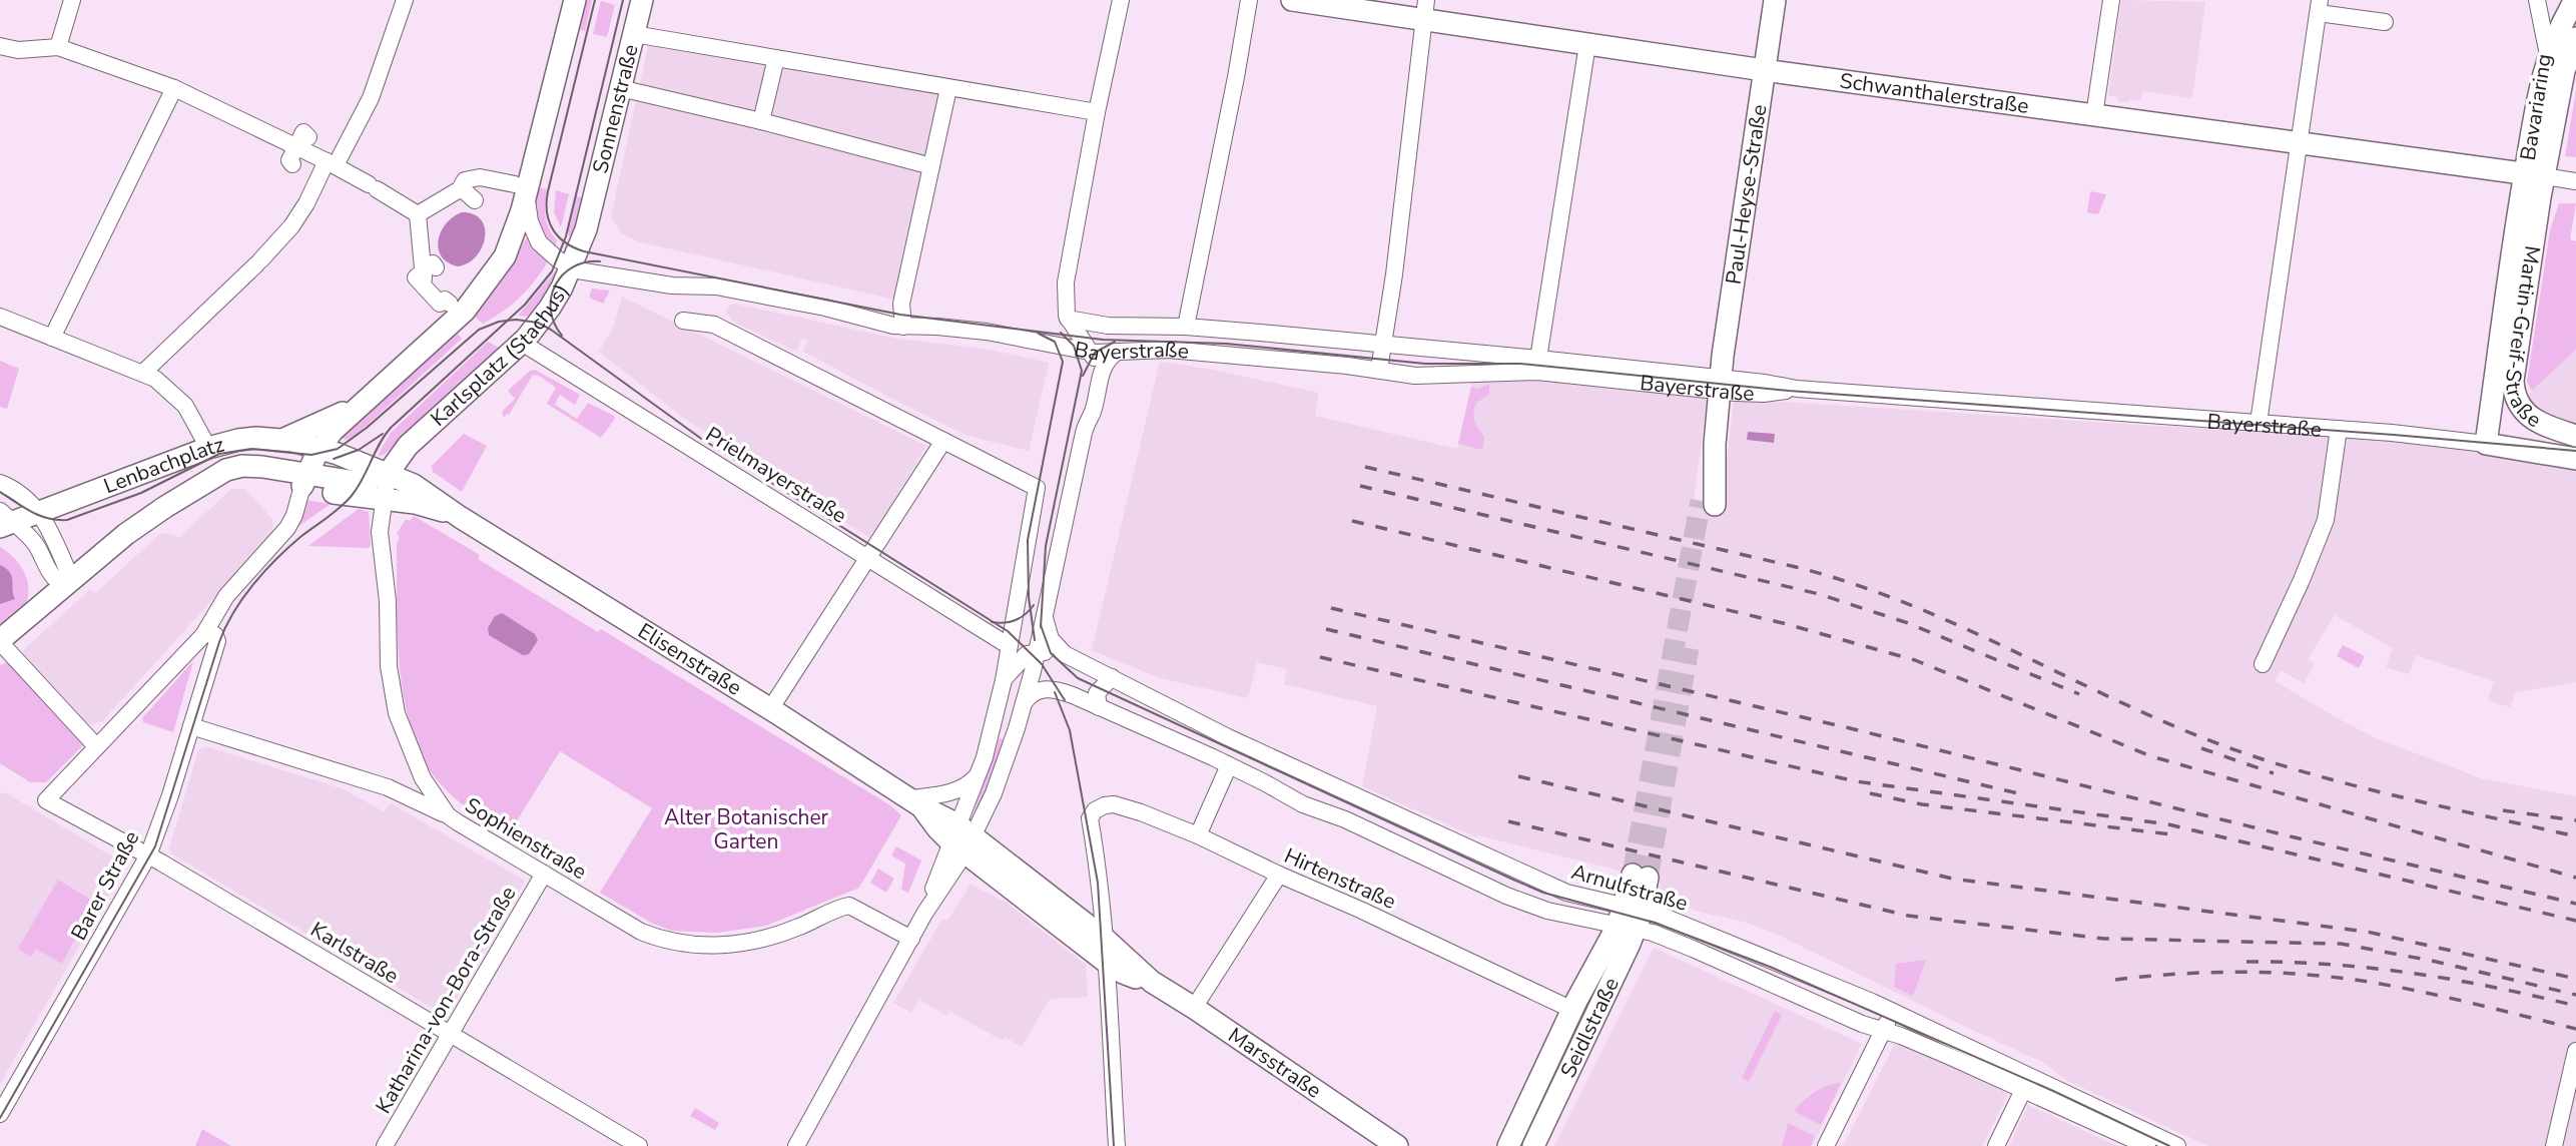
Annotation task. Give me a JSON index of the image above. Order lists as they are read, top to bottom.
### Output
{
  "streets": {
    "main road": [
      "Schwanthalerstraße",
      "Bavariaring",
      "Sonnenstraße",
      "Paul-Heyse-Straße",
      "Martin-Greif-Straße",
      "Bayerstraße",
      "Karlsplatz (Stachus)",
      "Lenbachplatz",
      "Elisenstraße",
      "Seidlstraße",
      "Marsstraße"
    ],
    "street": [
      "Prielmayerstraße",
      "Sophienstraße",
      "Hirtenstraße",
      "Barer Straße",
      "Arnulfstraße",
      "Karlstraße",
      "Katharina-von-Bora-Straße"
    ]
  },
  "crossings": [
    ["Schwanthalerstraße", "Bavariaring"],
    ["Schwanthalerstraße", "Paul-Heyse-Straße"],
    ["Schwanthalerstraße", "Martin-Greif-Straße"],
    ["Bavariaring", "Martin-Greif-Straße"],
    ["Sonnenstraße", "Karlsplatz (Stachus)"],
    ["Paul-Heyse-Straße", "Bayerstraße"],
    ["Martin-Greif-Straße", "Bayerstraße"],
    ["Bayerstraße", "Karlsplatz (Stachus)"],
    ["Karlsplatz (Stachus)", "Lenbachplatz"],
    ["Karlsplatz (Stachus)", "Prielmayerstraße"],
    ["Karlsplatz (Stachus)", "Elisenstraße"],
    ["Karlsplatz (Stachus)", "Sophienstraße"],
    ["Lenbachplatz", "Elisenstraße"],
    ["Lenbachplatz", "Sophienstraße"],
    ["Elisenstraße", "Sophienstraße"],
    ["Elisenstraße", "Hirtenstraße"],
    ["Elisenstraße", "Marsstraße"],
    ["Sophienstraße", "Katharina-von-Bora-Straße"],
    ["Hirtenstraße", "Seidlstraße"],
    ["Hirtenstraße", "Marsstraße"],
    ["Barer Straße", "Karlstraße"],
    ["Arnulfstraße", "Seidlstraße"],
    ["Karlstraße", "Katharina-von-Bora-Straße"]
  ],
  "parks": ["Alter Botanischer Garten"]
}
